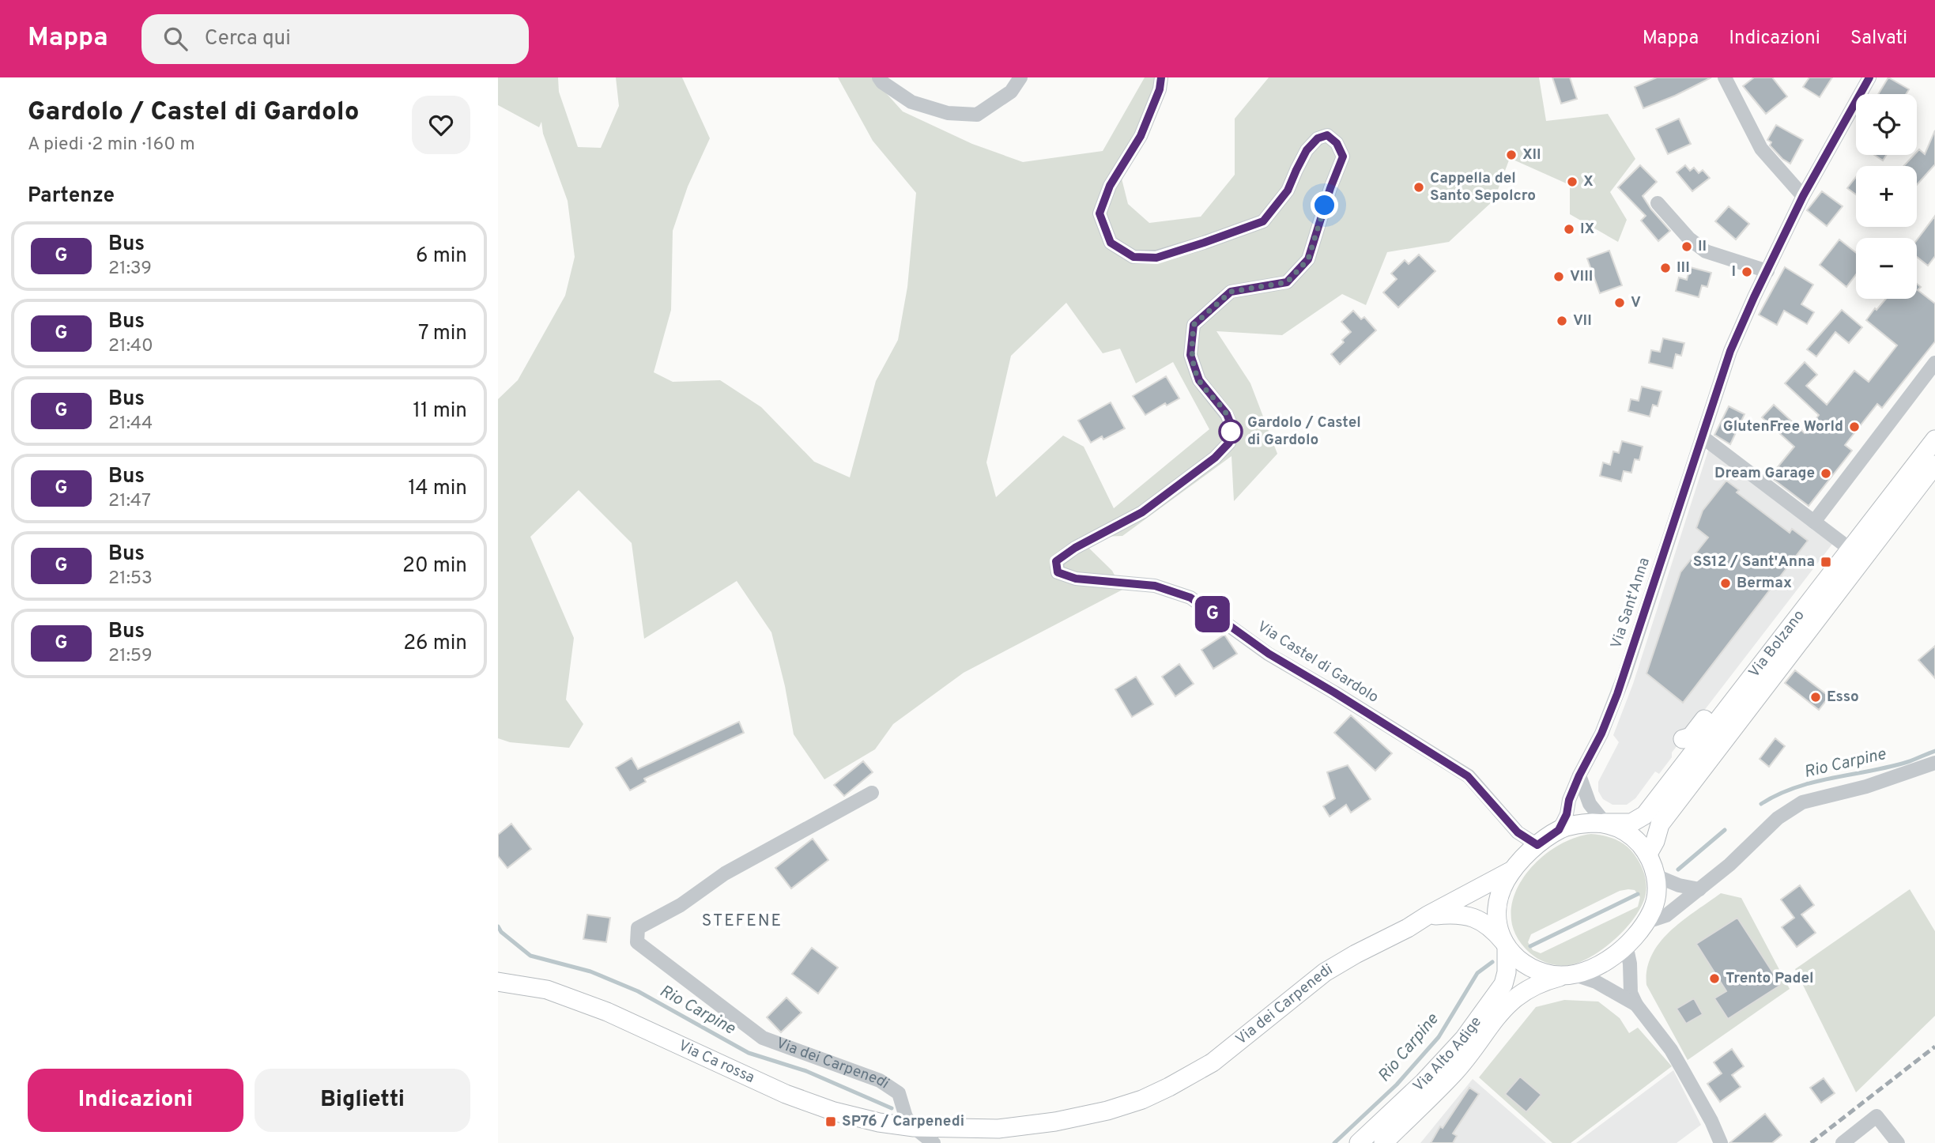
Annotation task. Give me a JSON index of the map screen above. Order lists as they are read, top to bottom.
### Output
{
  "streets": {
    "main road": [
      "Via Bolzano",
      "Via dei Carpenedi",
      "Via Alto Adige",
      "Via Ca rossa"
    ],
    "street": ["Via Sant'Anna", "Via Castel di Gardolo"]
  },
  "crossings": [
    ["Via Sant'Anna", "Via Bolzano"],
    ["Via Sant'Anna", "Via Castel di Gardolo"],
    ["Via Sant'Anna", "Via dei Carpenedi"],
    ["Via Sant'Anna", "Via Alto Adige"],
    ["Via Bolzano", "Via Castel di Gardolo"],
    ["Via Bolzano", "Via dei Carpenedi"],
    ["Via Bolzano", "Via Alto Adige"],
    ["Via Castel di Gardolo", "Via dei Carpenedi"],
    ["Via Castel di Gardolo", "Via Alto Adige"],
    ["Via dei Carpenedi", "Via Alto Adige"],
    ["Via dei Carpenedi", "Via Ca rossa"]
  ],
  "districts": ["STEFENE"],
  "water": ["Rio Carpine"],
  "places": {
    "other": [
      "XII",
      "X",
      "Cappella del Santo Sepolcro",
      "IX",
      "II",
      "III",
      "I",
      "VIII",
      "V",
      "VII",
      "GlutenFree World",
      "Gardolo / Castel di Gardolo",
      "Dream Garage",
      "Bermax",
      "Esso",
      "Trento Padel"
    ],
    "transit": ["SS12 / Sant'Anna", "SP76 / Carpenedi"]
  },
  "lines": ["bus line G"],
  "page": {
    "header": "Mappa",
    "search": "Cerca qui",
    "nav": ["Mappa", "Indicazioni", "Salvati"],
    "heading": [
      ["Gardolo / Castel di Gardolo", "A piedi · 2 min · 160 m"],
      "Partenze"
    ],
    "on_map": "G",
    "map_buttons": ["+", "−"],
    "list": [
      {
        "mark": "G",
        "name": "Bus",
        "note": "21:39",
        "value": "6 min"
      },
      {
        "mark": "G",
        "name": "Bus",
        "note": "21:40",
        "value": "7 min"
      },
      {
        "mark": "G",
        "name": "Bus",
        "note": "21:44",
        "value": "11 min"
      },
      {
        "mark": "G",
        "name": "Bus",
        "note": "21:47",
        "value": "14 min"
      },
      {
        "mark": "G",
        "name": "Bus",
        "note": "21:53",
        "value": "20 min"
      },
      {
        "mark": "G",
        "name": "Bus",
        "note": "21:59",
        "value": "26 min"
      }
    ],
    "buttons": ["Indicazioni", "Biglietti"]
  }
}
